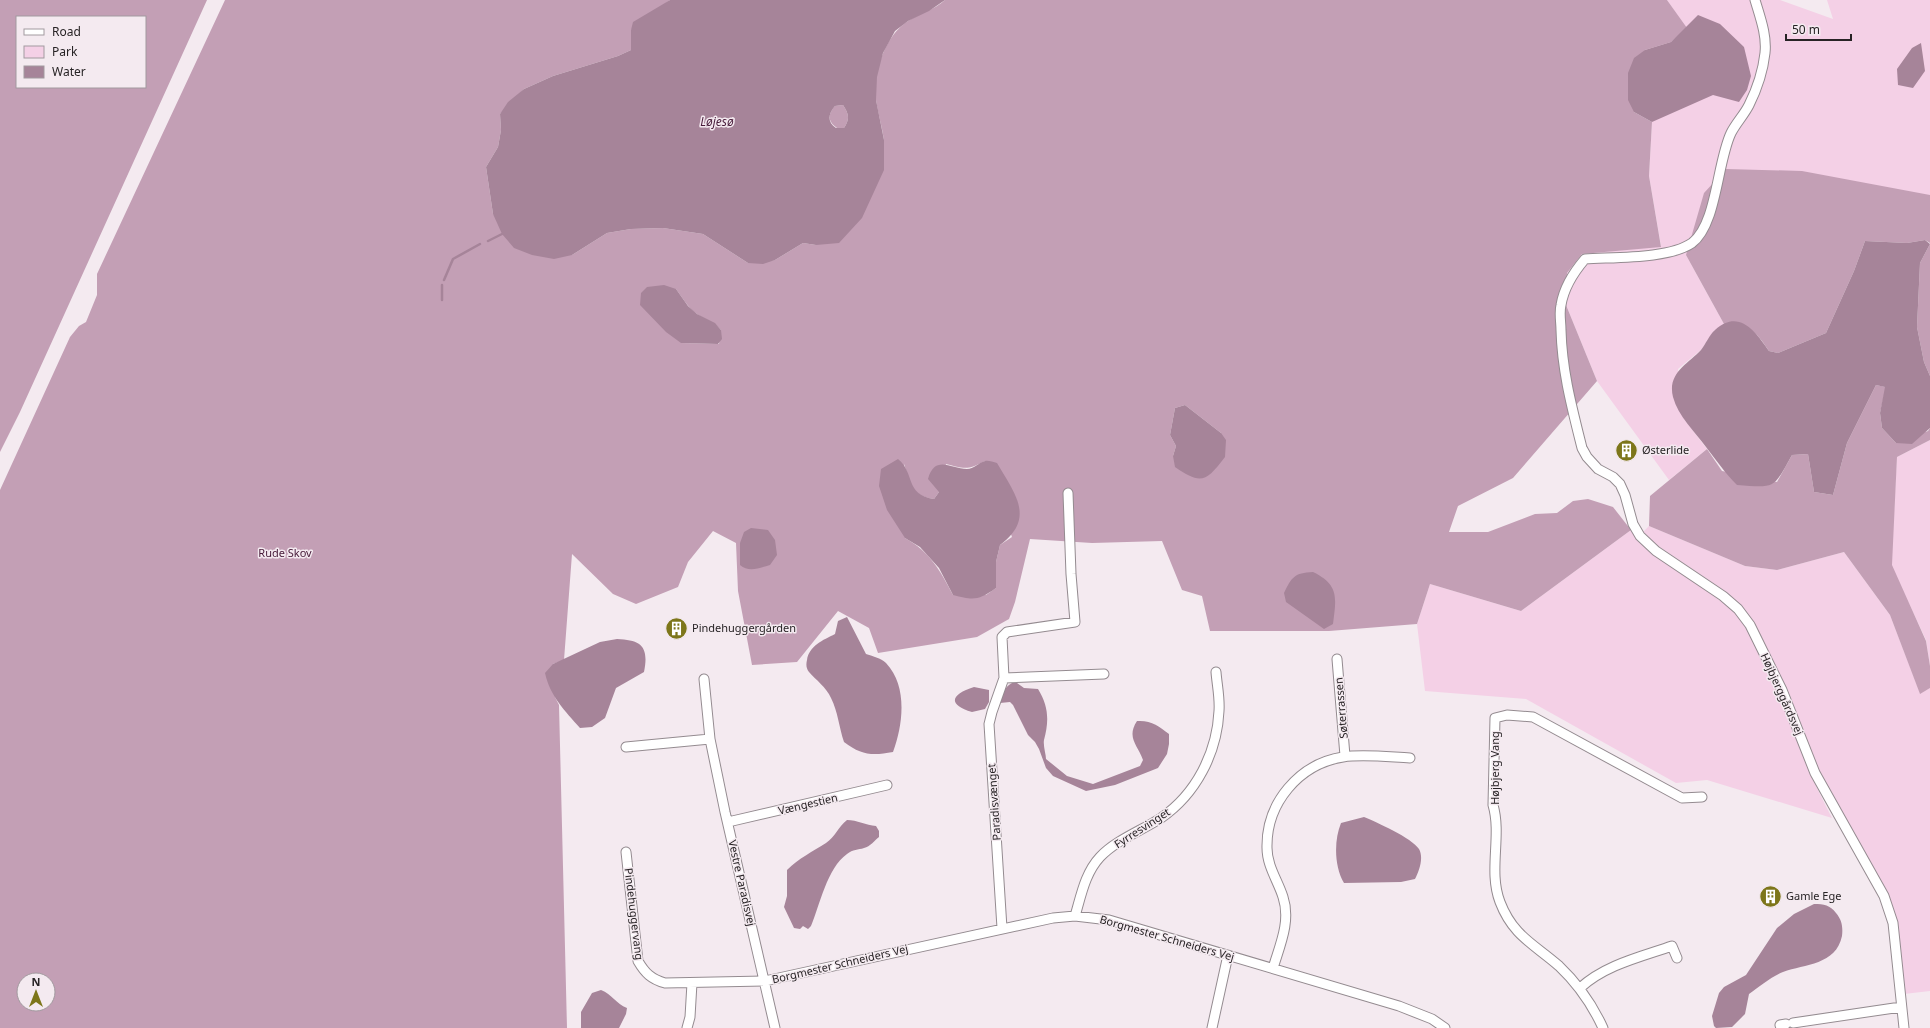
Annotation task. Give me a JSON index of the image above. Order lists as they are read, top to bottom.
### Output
{
  "streets": {
    "street": [
      "Højbjerggårdsvej",
      "Søterrassen",
      "Højbjerg Vang",
      "Paradisvænget",
      "Vængestien",
      "Fyrresvinget",
      "Vestre Paradisvej",
      "Pindehuggervang",
      "Borgmester Schneiders Vej"
    ]
  },
  "crossings": [
    ["Paradisvænget", "Borgmester Schneiders Vej"],
    ["Vængestien", "Vestre Paradisvej"],
    ["Fyrresvinget", "Borgmester Schneiders Vej"],
    ["Vestre Paradisvej", "Pindehuggervang"],
    ["Vestre Paradisvej", "Borgmester Schneiders Vej"],
    ["Pindehuggervang", "Borgmester Schneiders Vej"]
  ],
  "water": ["Løjesø"],
  "parks": ["Rude Skov"],
  "places": {
    "building": ["Østerlide", "Pindehuggergården", "Gamle Ege"]
  },
  "legend": ["Road", "Park", "Water"],
  "scale_bar": "50 m",
  "north": "top"
}
